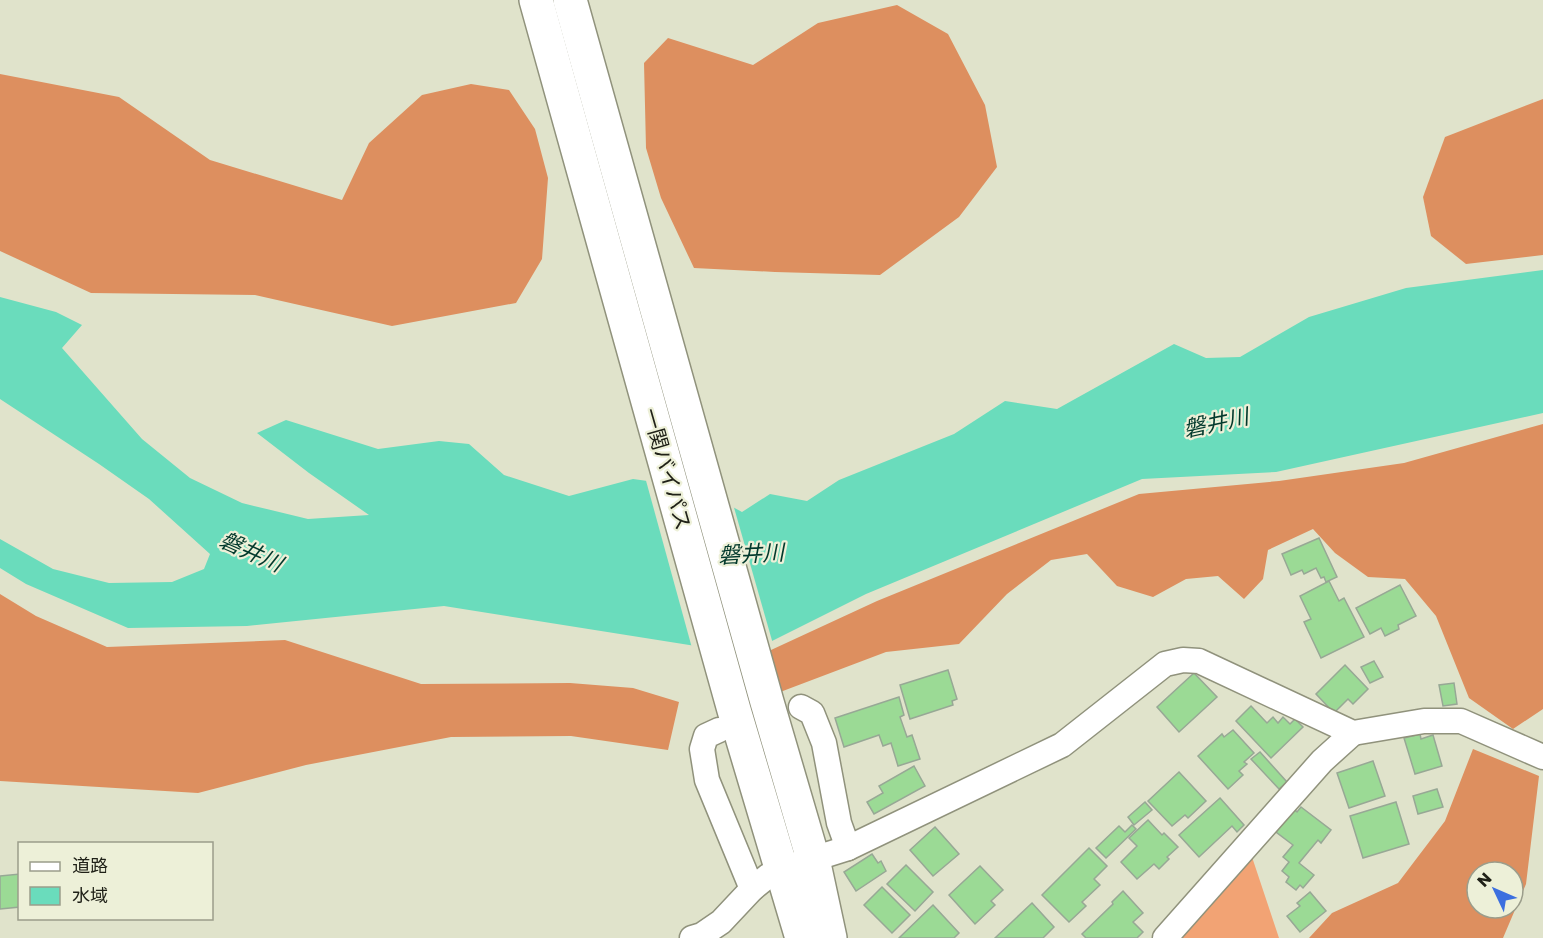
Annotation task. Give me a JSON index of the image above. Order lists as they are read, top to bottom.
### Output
{
  "streets": {
    "highway": ["一関バイパス"]
  },
  "water": ["磐井川"],
  "legend": ["道路", "水域"],
  "north": "top left"
}
